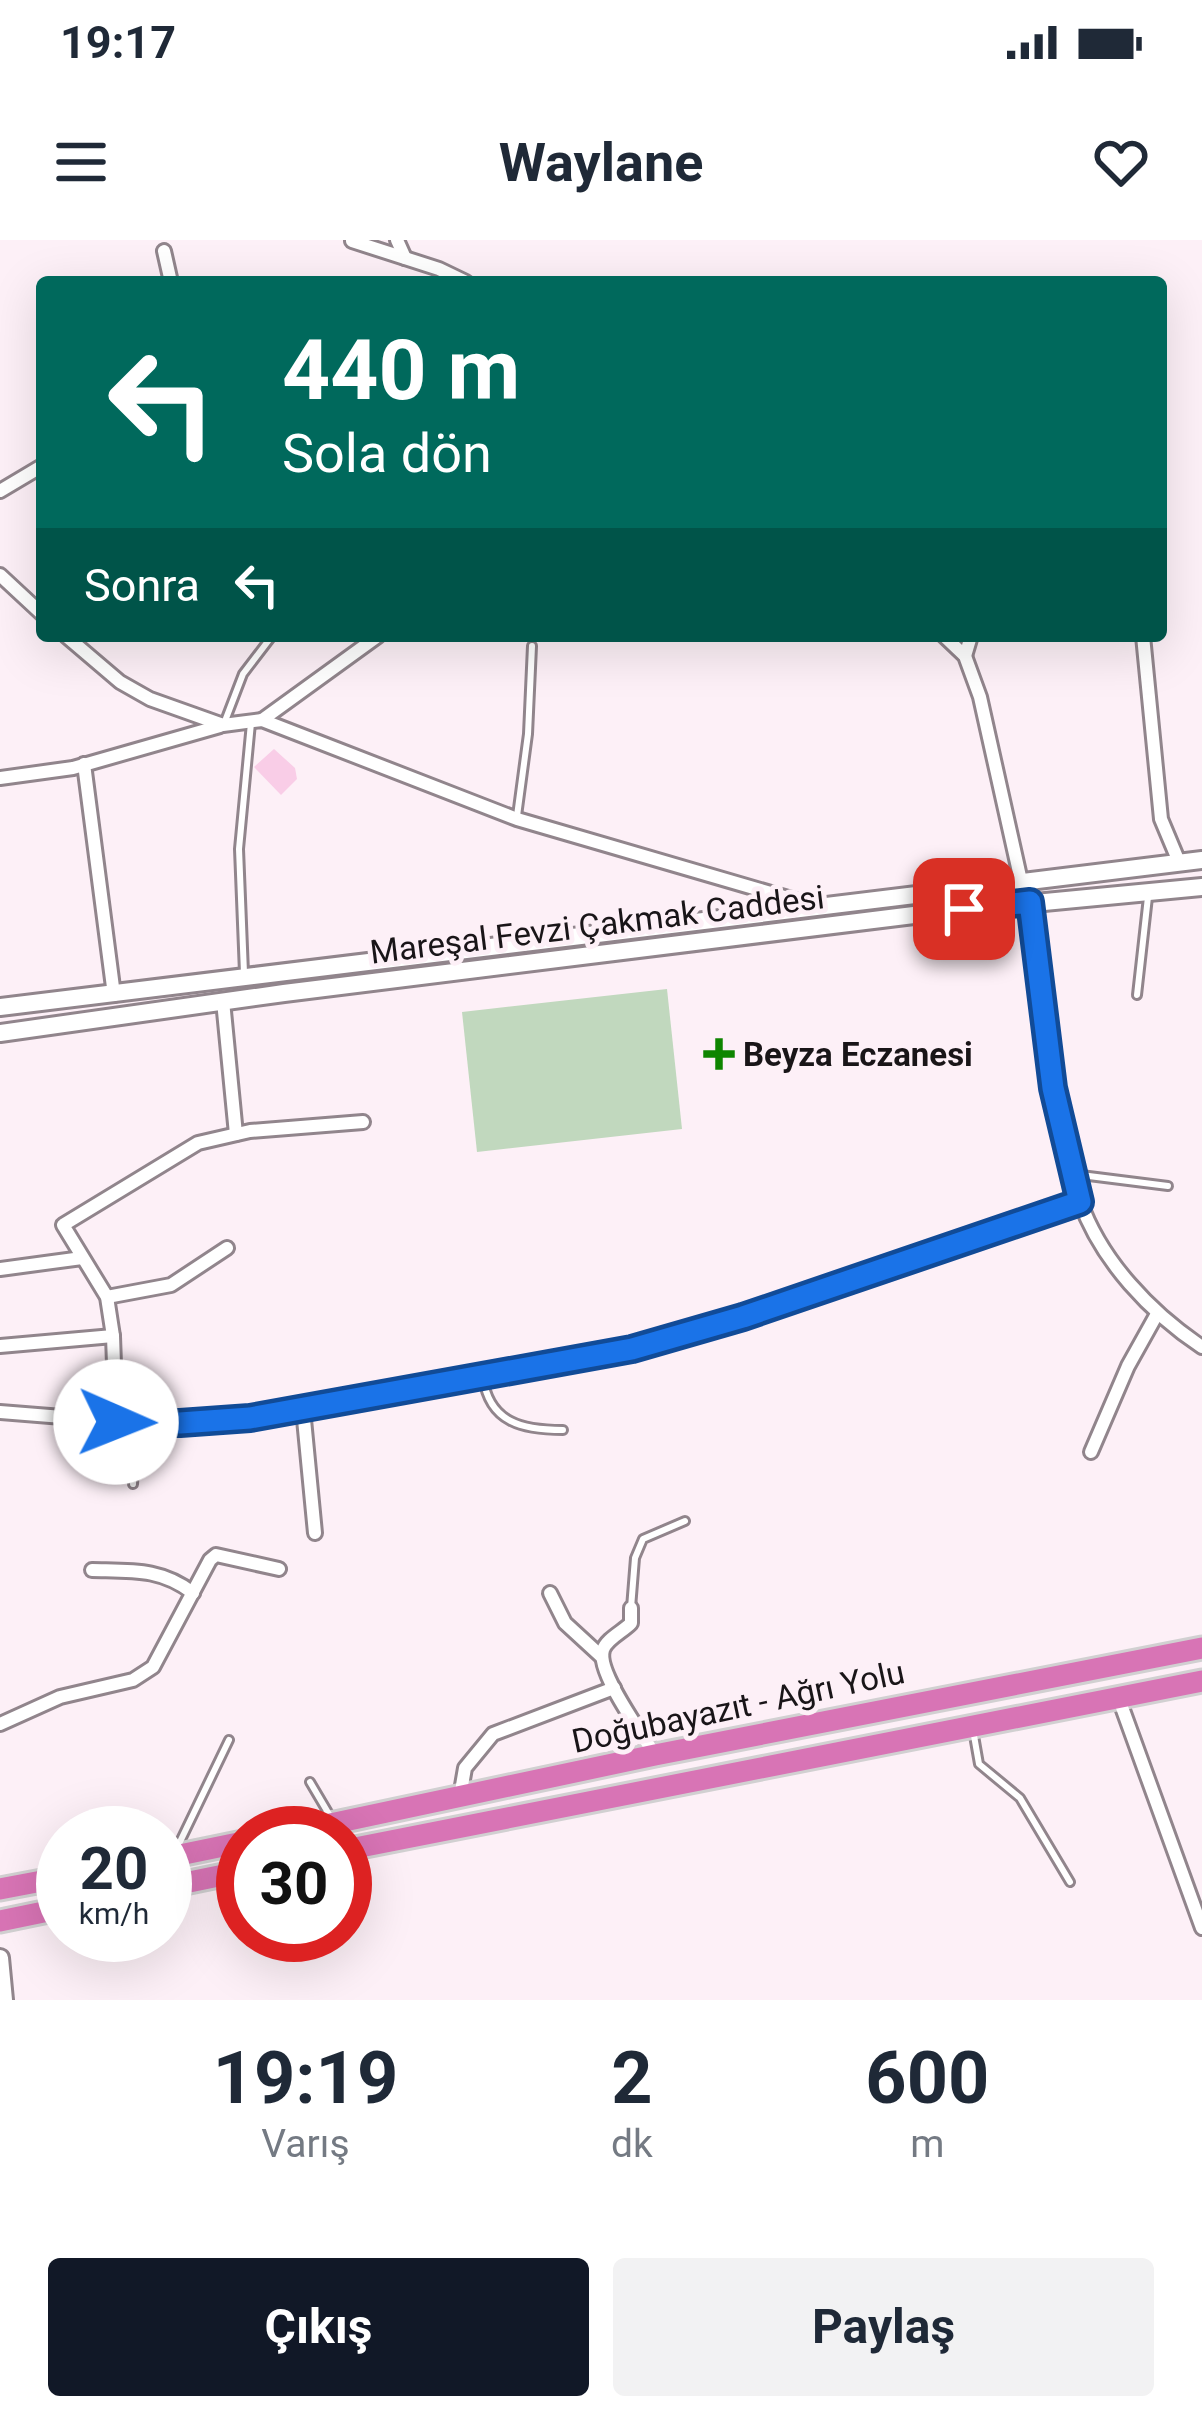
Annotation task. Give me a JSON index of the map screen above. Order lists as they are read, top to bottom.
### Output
{
  "streets": {
    "highway": ["Doğubayazıt - Ağrı Yolu"],
    "street": ["Mareşal Fevzi Çakmak Caddesi"]
  },
  "places": {
    "health": ["Beyza Eczanesi"]
  },
  "page": {
    "status": "19:17",
    "header": "Waylane",
    "turn": ["440 m", "Sola dön"],
    "then": "Sonra",
    "speed": "20 km/h",
    "limit": "30",
    "eta": [
      "19:19",
      "Varış",
      "2",
      "dk",
      "600",
      "m"
    ],
    "buttons": ["Çıkış", "Paylaş"]
  }
}
